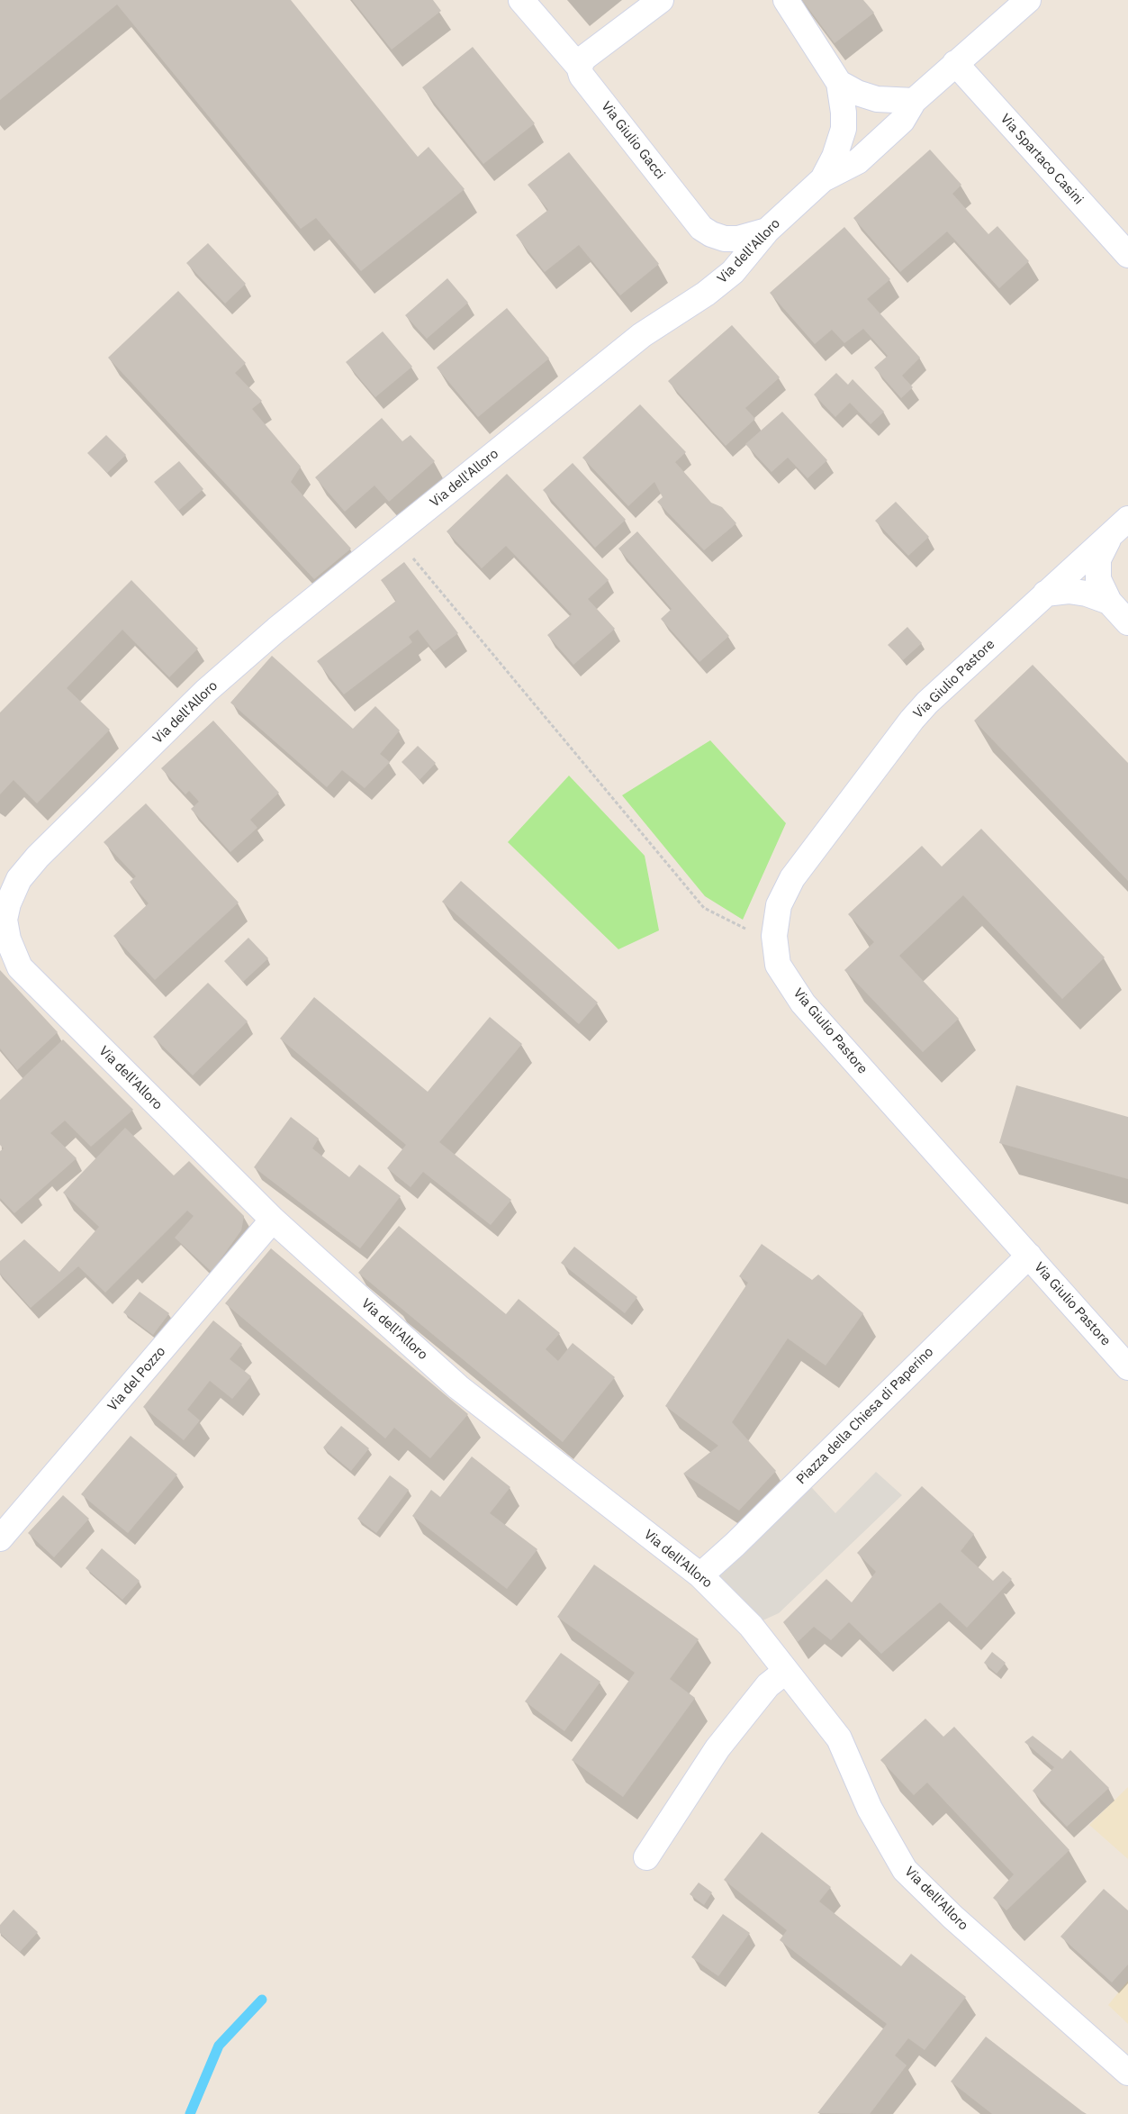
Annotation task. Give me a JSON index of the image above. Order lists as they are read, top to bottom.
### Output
{
  "streets": {
    "street": [
      "Via Giulio Gacci",
      "Via Spartaco Casini",
      "Via dell'Alloro",
      "Via Giulio Pastore",
      "Via del Pozzo",
      "Piazza della Chiesa di Paperino"
    ]
  },
  "crossings": [
    ["Via Giulio Gacci", "Via dell'Alloro"],
    ["Via dell'Alloro", "Via del Pozzo"],
    ["Via dell'Alloro", "Piazza della Chiesa di Paperino"],
    ["Via Giulio Pastore", "Piazza della Chiesa di Paperino"]
  ]
}
